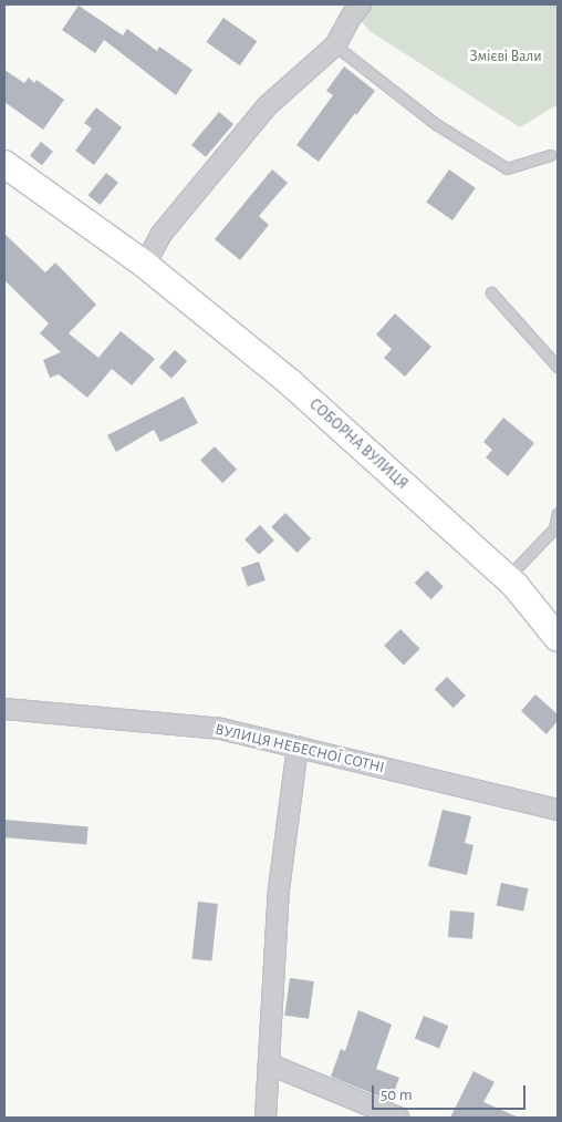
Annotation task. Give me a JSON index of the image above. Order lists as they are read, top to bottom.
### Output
{
  "streets": {
    "main road": ["СОБОРНА ВУЛИЦЯ"],
    "street": ["ВУЛИЦЯ НЕБЕСНОЇ СОТНІ"]
  },
  "parks": ["Змієві Вали"],
  "scale_bar": "50 m"
}
